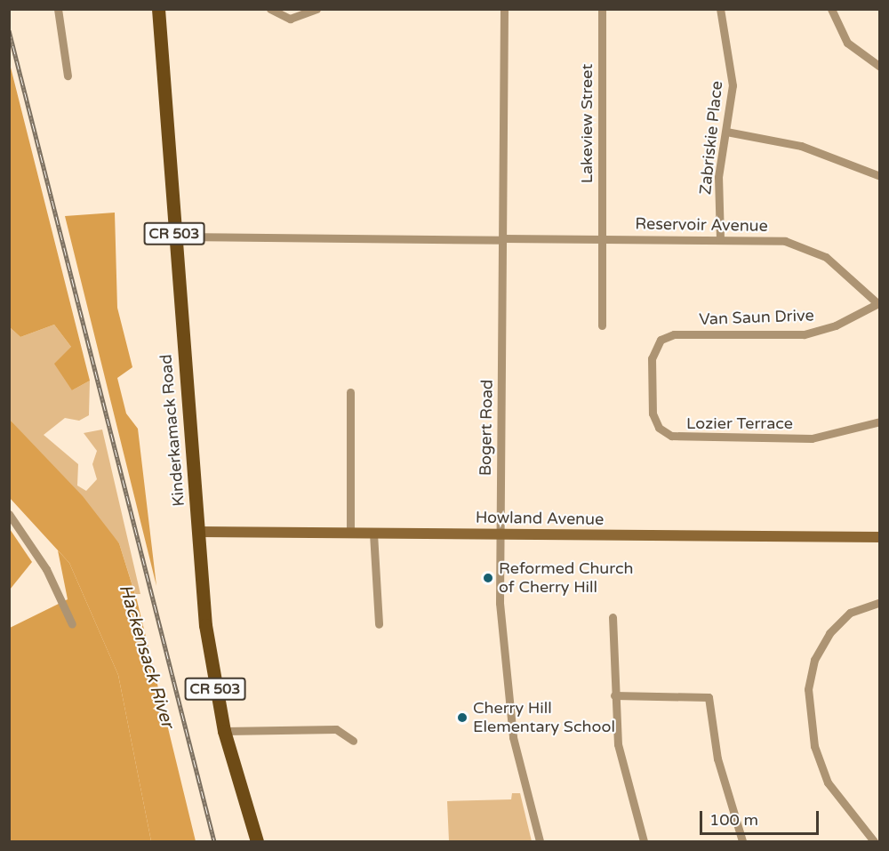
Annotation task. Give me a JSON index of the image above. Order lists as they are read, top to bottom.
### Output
{
  "streets": {
    "main road": ["CR 503", "Kinderkamack Road"],
    "street": [
      "Lakeview Street",
      "Zabriskie Place",
      "Reservoir Avenue",
      "Van Saun Drive",
      "Lozier Terrace",
      "Bogert Road",
      "Howland Avenue"
    ]
  },
  "crossings": [
    ["Lakeview Street", "Reservoir Avenue"],
    ["Zabriskie Place", "Reservoir Avenue"],
    ["Reservoir Avenue", "Van Saun Drive"],
    ["Reservoir Avenue", "Bogert Road"],
    ["Reservoir Avenue", "Kinderkamack Road"],
    ["Van Saun Drive", "Lozier Terrace"],
    ["Bogert Road", "Howland Avenue"],
    ["Kinderkamack Road", "Howland Avenue"]
  ],
  "water": ["Hackensack River"],
  "places": ["Reformed Church of Cherry Hill", "Cherry Hill Elementary School"],
  "scale_bar": "100 m"
}
